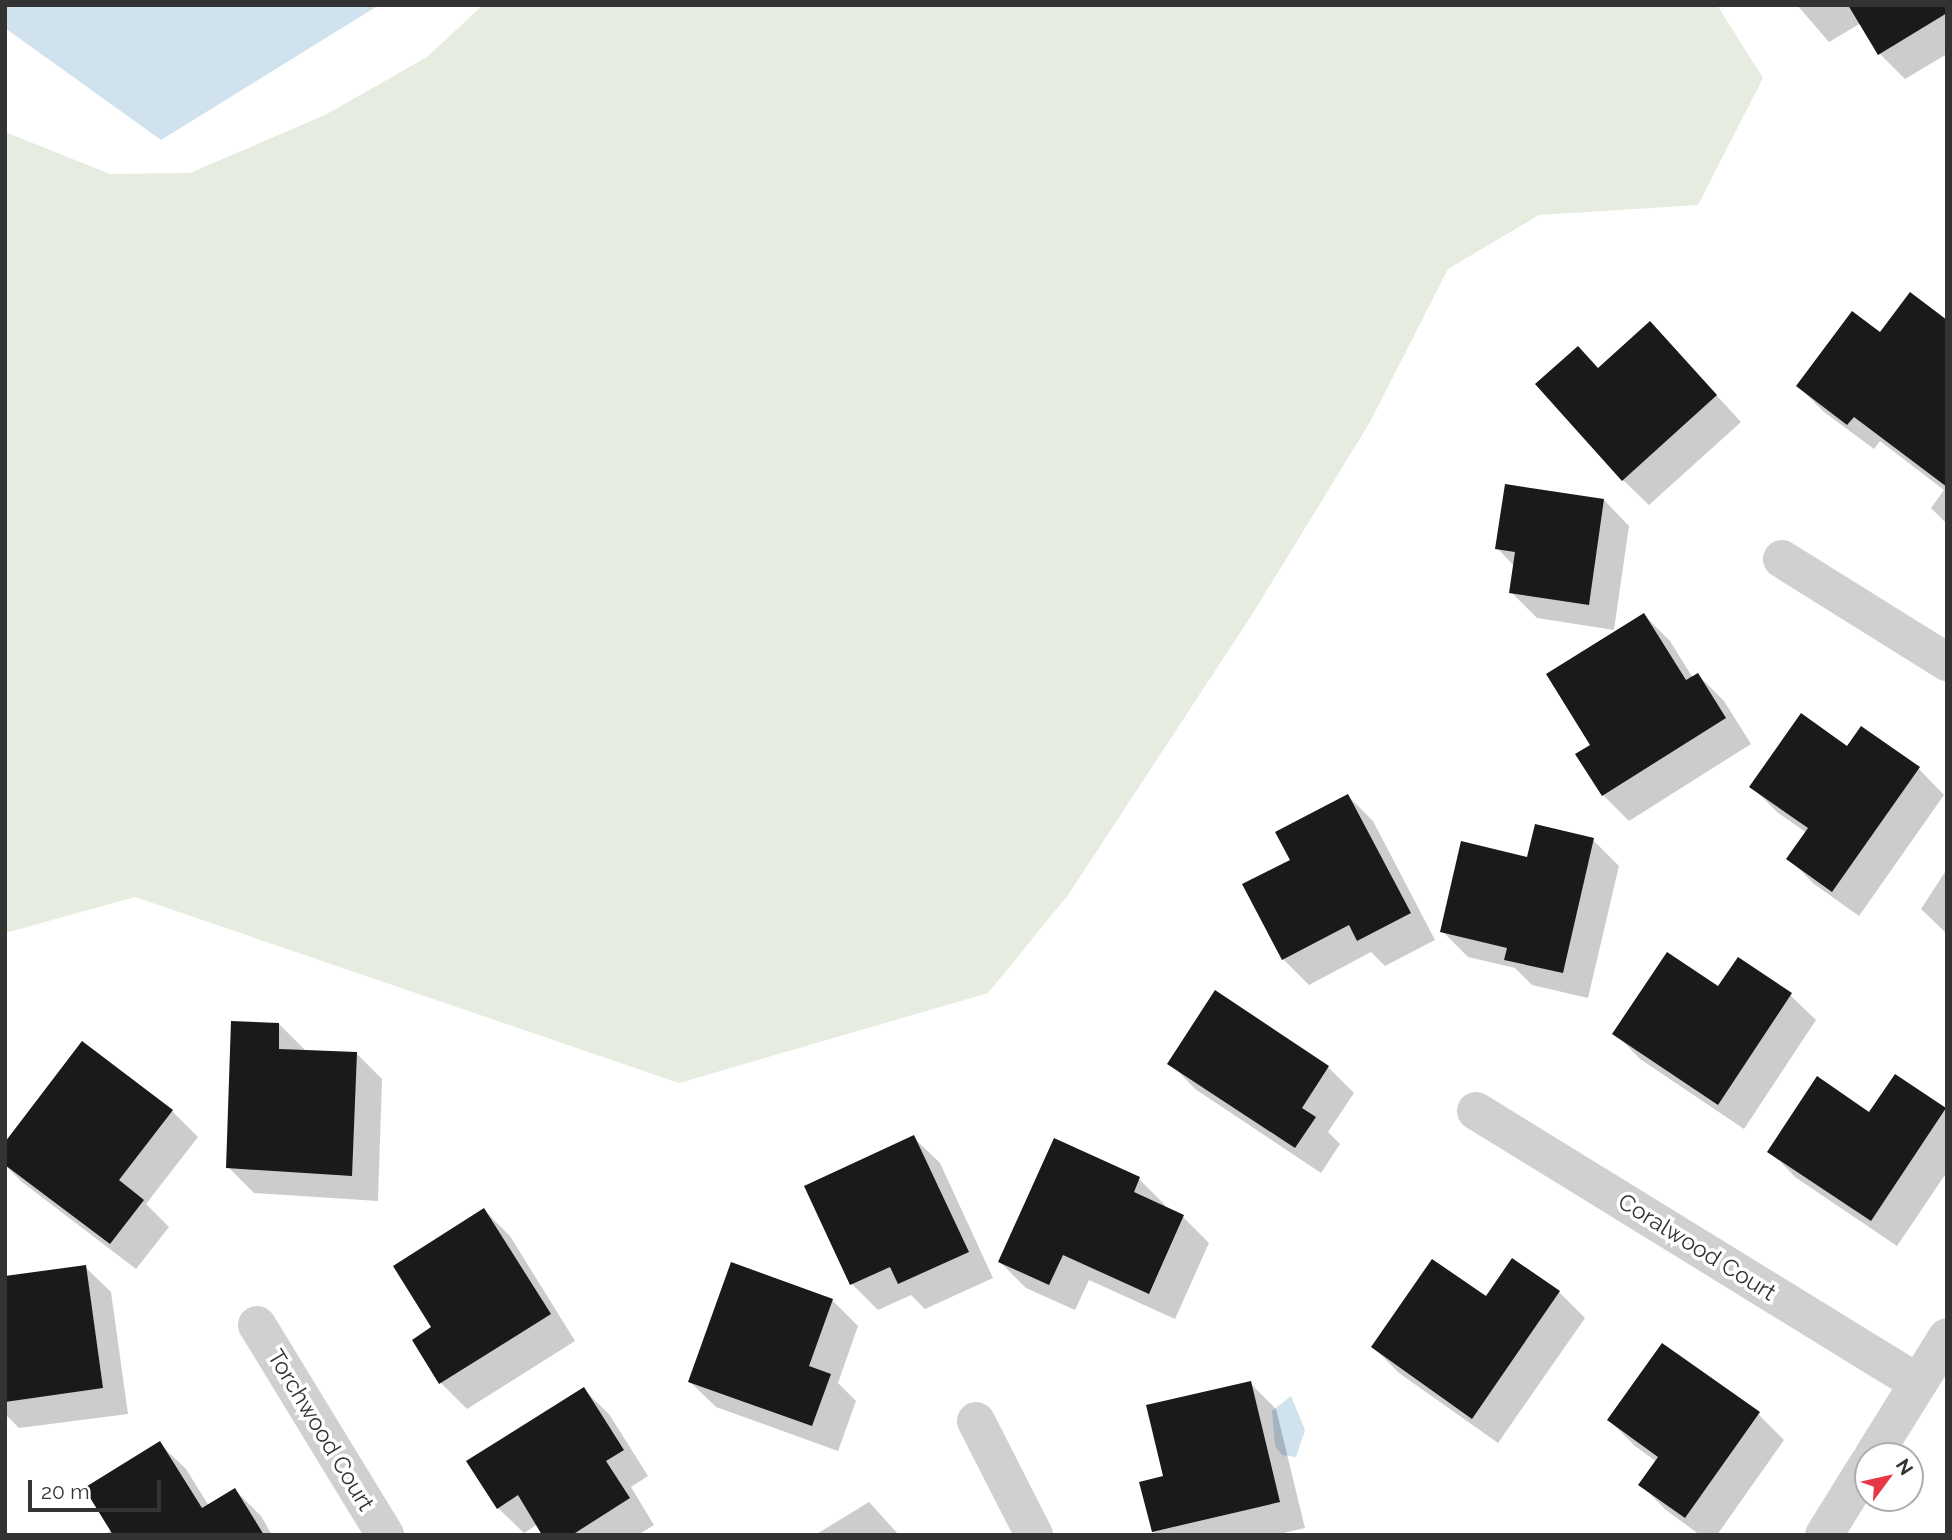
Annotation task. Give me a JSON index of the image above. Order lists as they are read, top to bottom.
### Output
{
  "streets": {
    "street": ["Coralwood Court", "Torchwood Court"]
  },
  "scale_bar": "20 m",
  "north": "top right"
}
